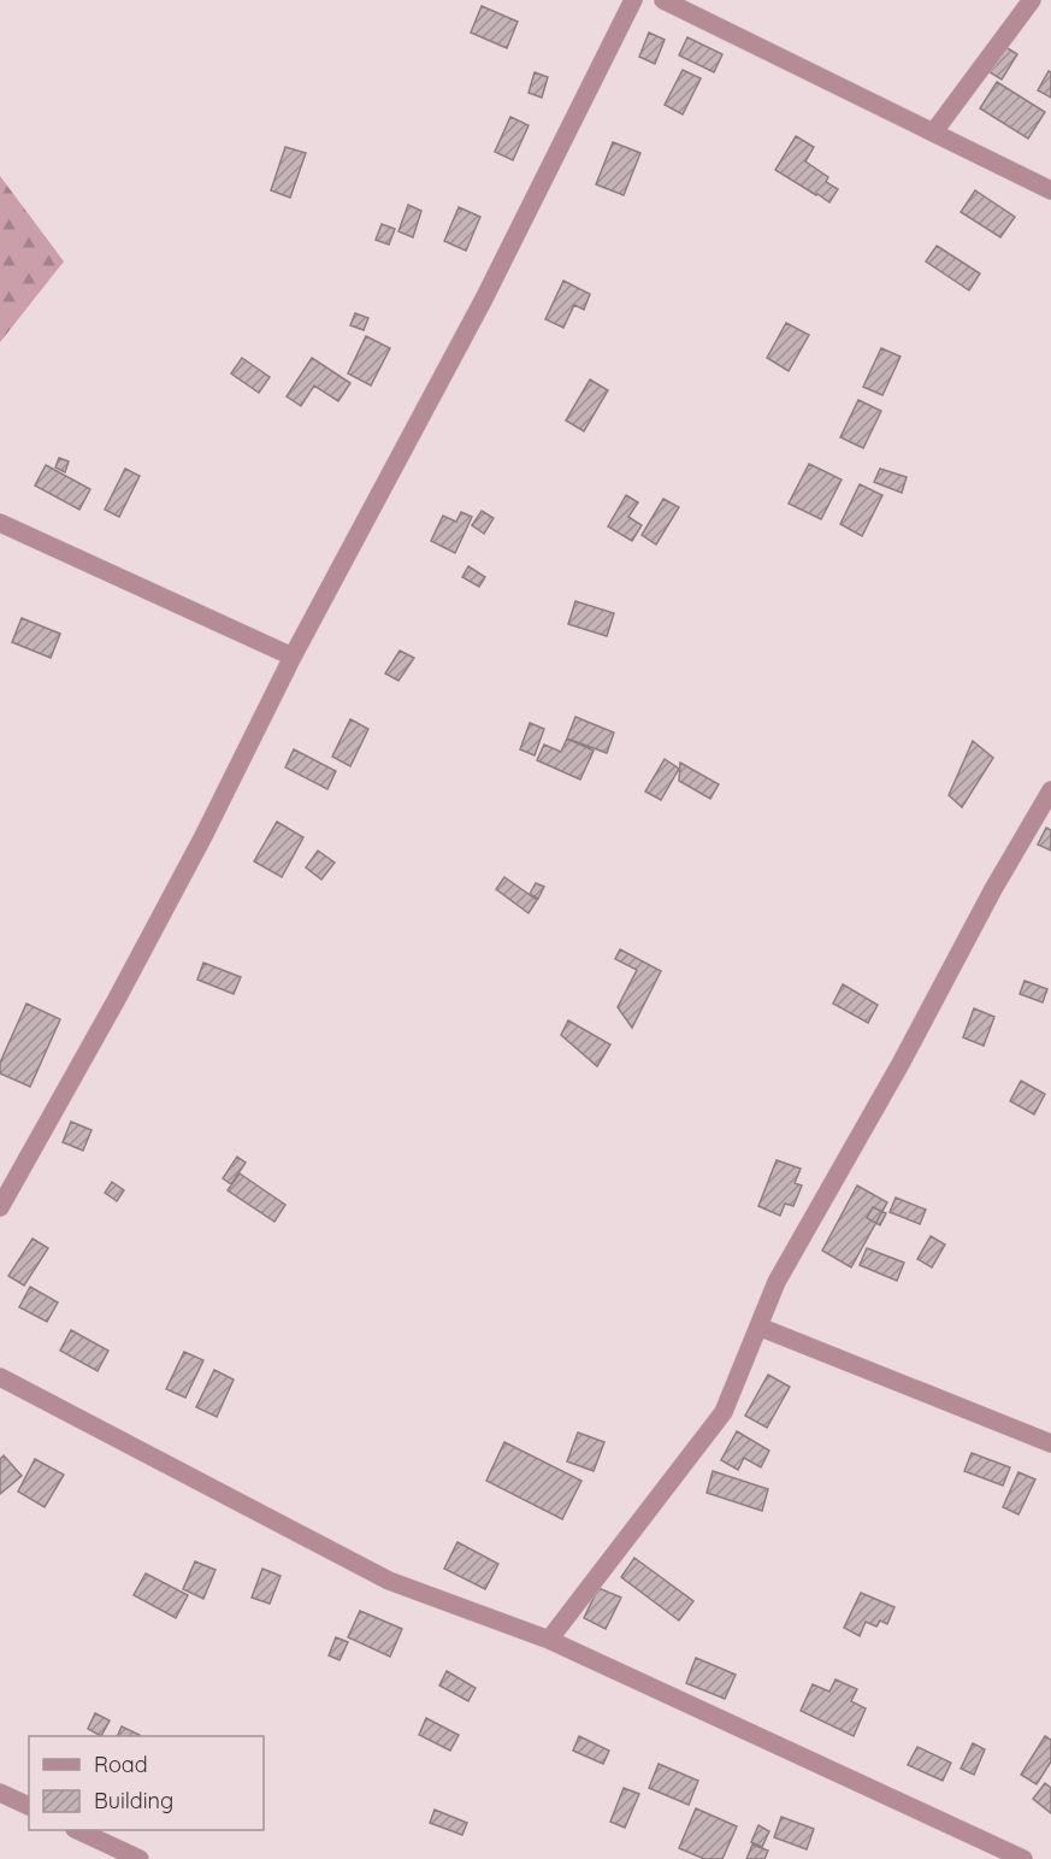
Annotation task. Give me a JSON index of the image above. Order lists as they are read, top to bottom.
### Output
{
  "legend": ["Road", "Building"]
}
